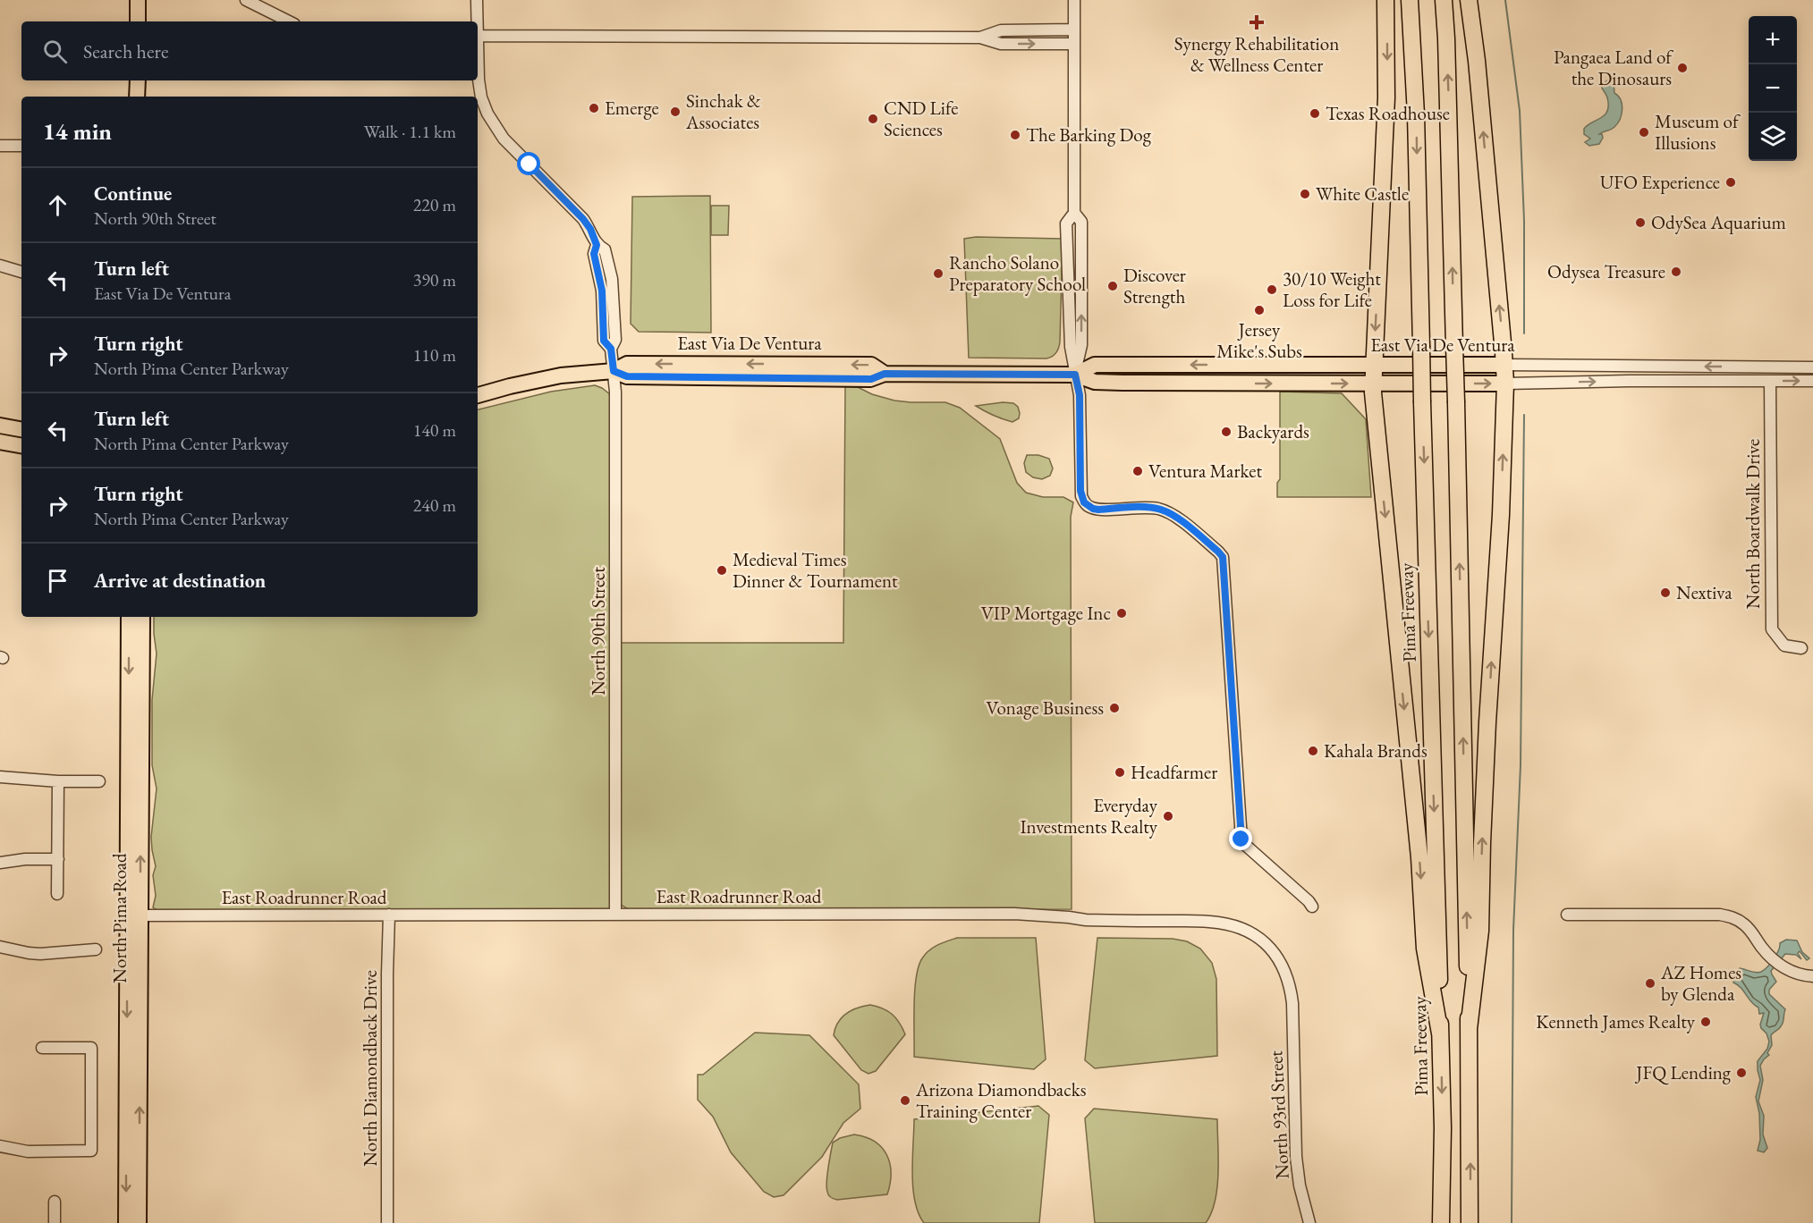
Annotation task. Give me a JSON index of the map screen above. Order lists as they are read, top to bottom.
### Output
{
  "streets": {
    "highway": ["Pima Freeway"],
    "main road": ["East Via De Ventura", "North Pima Road"],
    "street": [
      "North Boardwalk Drive",
      "North 90th Street",
      "East Roadrunner Road",
      "North Diamondback Drive",
      "North 93rd Street"
    ]
  },
  "crossings": [
    ["East Via De Ventura", "North Boardwalk Drive"],
    ["East Via De Ventura", "North 90th Street"],
    ["North 90th Street", "East Roadrunner Road"],
    ["East Roadrunner Road", "North Pima Road"],
    ["East Roadrunner Road", "North Diamondback Drive"],
    ["East Roadrunner Road", "North 93rd Street"]
  ],
  "places": {
    "health": ["Synergy Rehabilitation & Wellness Center"],
    "other": [
      "Pangaea Land of the Dinosaurs",
      "Emerge",
      "Sinchak & Associates",
      "Texas Roadhouse",
      "CND Life Sciences",
      "Museum of Illusions",
      "The Barking Dog",
      "UFO Experience",
      "White Castle",
      "OdySea Aquarium",
      "Odysea Treasure",
      "Rancho Solano Preparatory School",
      "Discover Strength",
      "30/10 Weight Loss for Life",
      "Jersey Mike's Subs",
      "Backyards",
      "Ventura Market",
      "Medieval Times Dinner & Tournament",
      "Nextiva",
      "VIP Mortgage Inc",
      "Vonage Business",
      "Kahala Brands",
      "Headfarmer",
      "Everyday Investments Realty",
      "AZ Homes by Glenda",
      "Kenneth James Realty",
      "JFQ Lending",
      "Arizona Diamondbacks Training Center"
    ]
  },
  "page": {
    "map_buttons": ["+", "−"],
    "search": "Search here",
    "heading": ["14 min", "Walk · 1.1 km"],
    "list": [
      ["Continue", "North 90th Street", "220 m"],
      ["Turn left", "East Via De Ventura", "390 m"],
      ["Turn right", "North Pima Center Parkway", "110 m"],
      ["Turn left", "North Pima Center Parkway", "140 m"],
      ["Turn right", "North Pima Center Parkway", "240 m"],
      "Arrive at destination"
    ]
  }
}
